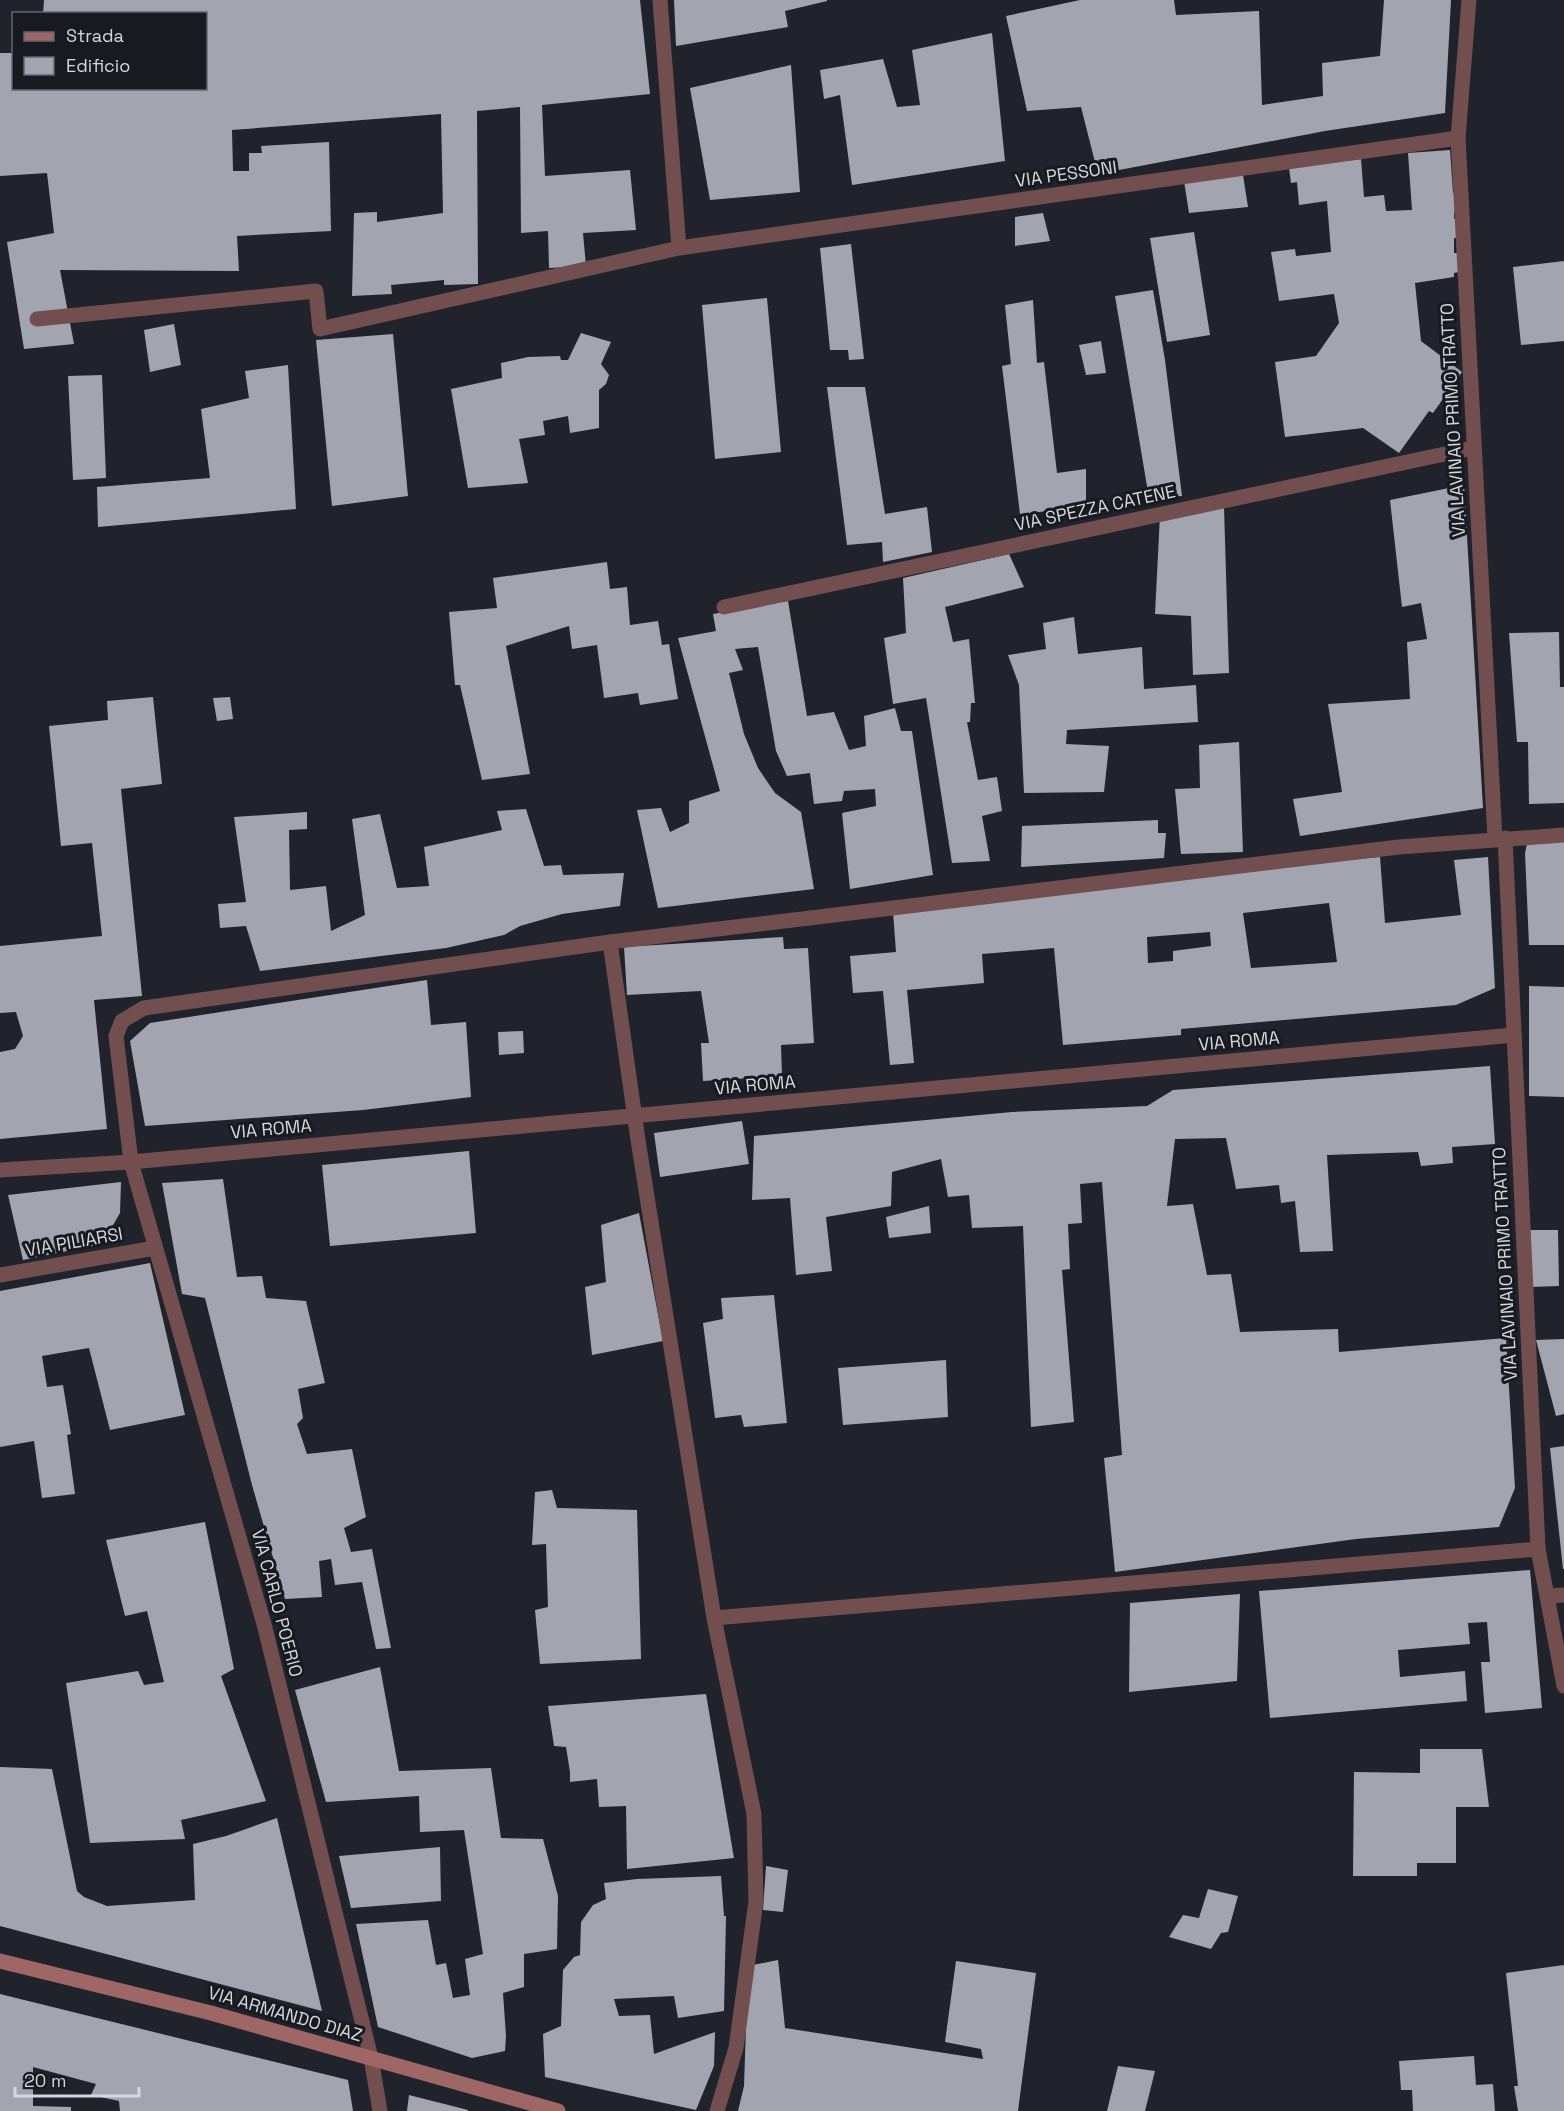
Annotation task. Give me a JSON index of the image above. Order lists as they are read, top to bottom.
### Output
{
  "streets": {
    "main road": ["VIA ARMANDO DIAZ"],
    "street": [
      "VIA PESSONI",
      "VIA LAVINAIO PRIMO TRATTO",
      "VIA SPEZZA CATENE",
      "VIA ROMA",
      "VIA PILIARSI",
      "VIA CARLO POERIO"
    ]
  },
  "crossings": [
    ["VIA PESSONI", "VIA LAVINAIO PRIMO TRATTO"],
    ["VIA LAVINAIO PRIMO TRATTO", "VIA SPEZZA CATENE"],
    ["VIA LAVINAIO PRIMO TRATTO", "VIA ROMA"],
    ["VIA LAVINAIO PRIMO TRATTO", "VIA CARLO POERIO"],
    ["VIA ROMA", "VIA CARLO POERIO"],
    ["VIA PILIARSI", "VIA CARLO POERIO"],
    ["VIA CARLO POERIO", "VIA ARMANDO DIAZ"]
  ],
  "legend": ["Strada", "Edificio"],
  "scale_bar": "20 m"
}
